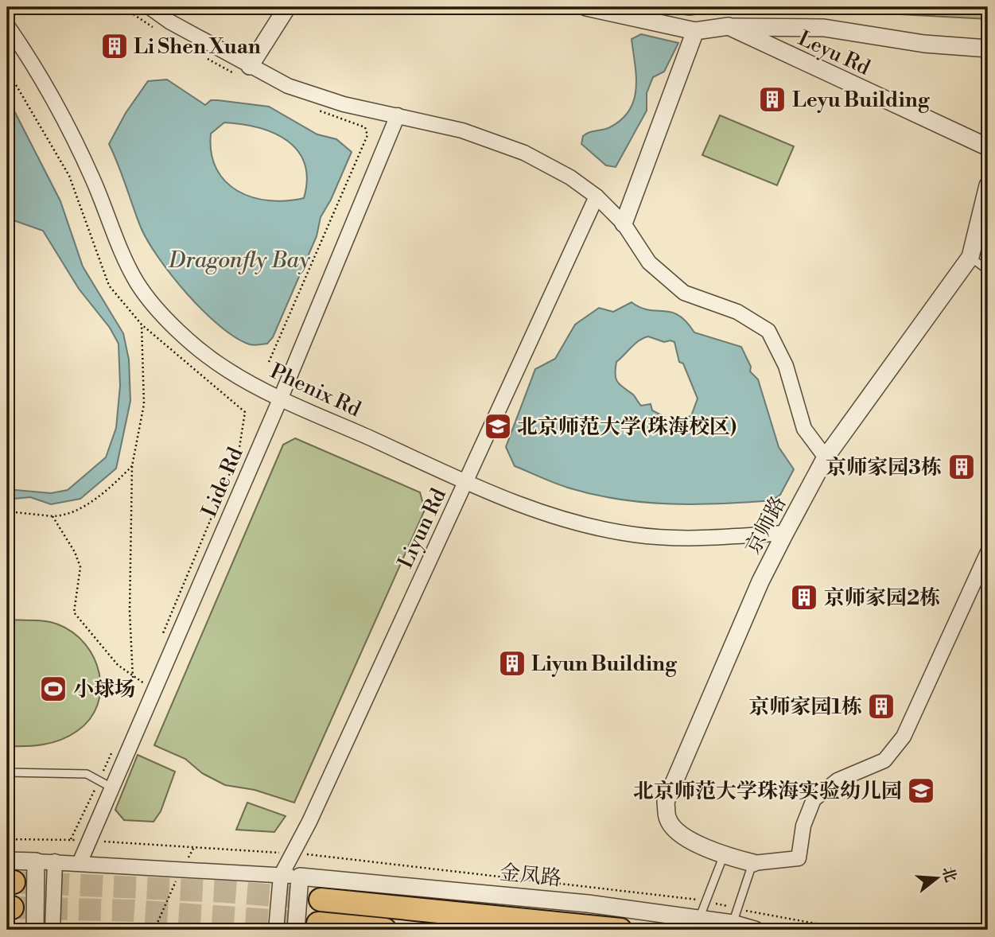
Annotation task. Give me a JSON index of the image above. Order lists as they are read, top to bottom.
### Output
{
  "streets": {
    "street": [
      "Leyu Rd",
      "Phenix Rd",
      "Lide Rd",
      "京师路",
      "Liyun Rd",
      "金凤路"
    ]
  },
  "crossings": [
    ["Phenix Rd", "Lide Rd"],
    ["Phenix Rd", "京师路"],
    ["Phenix Rd", "Liyun Rd"]
  ],
  "water": ["Dragonfly Bay"],
  "places": {
    "building": [
      "Li Shen Xuan",
      "Leyu Building",
      "京师家园3栋",
      "京师家园2栋",
      "Liyun Building",
      "京师家园1栋"
    ],
    "school or university": ["北京师范大学(珠海校区)", "北京师范大学珠海实验幼儿园"],
    "sports": ["小球场"]
  },
  "north": "right"
}
